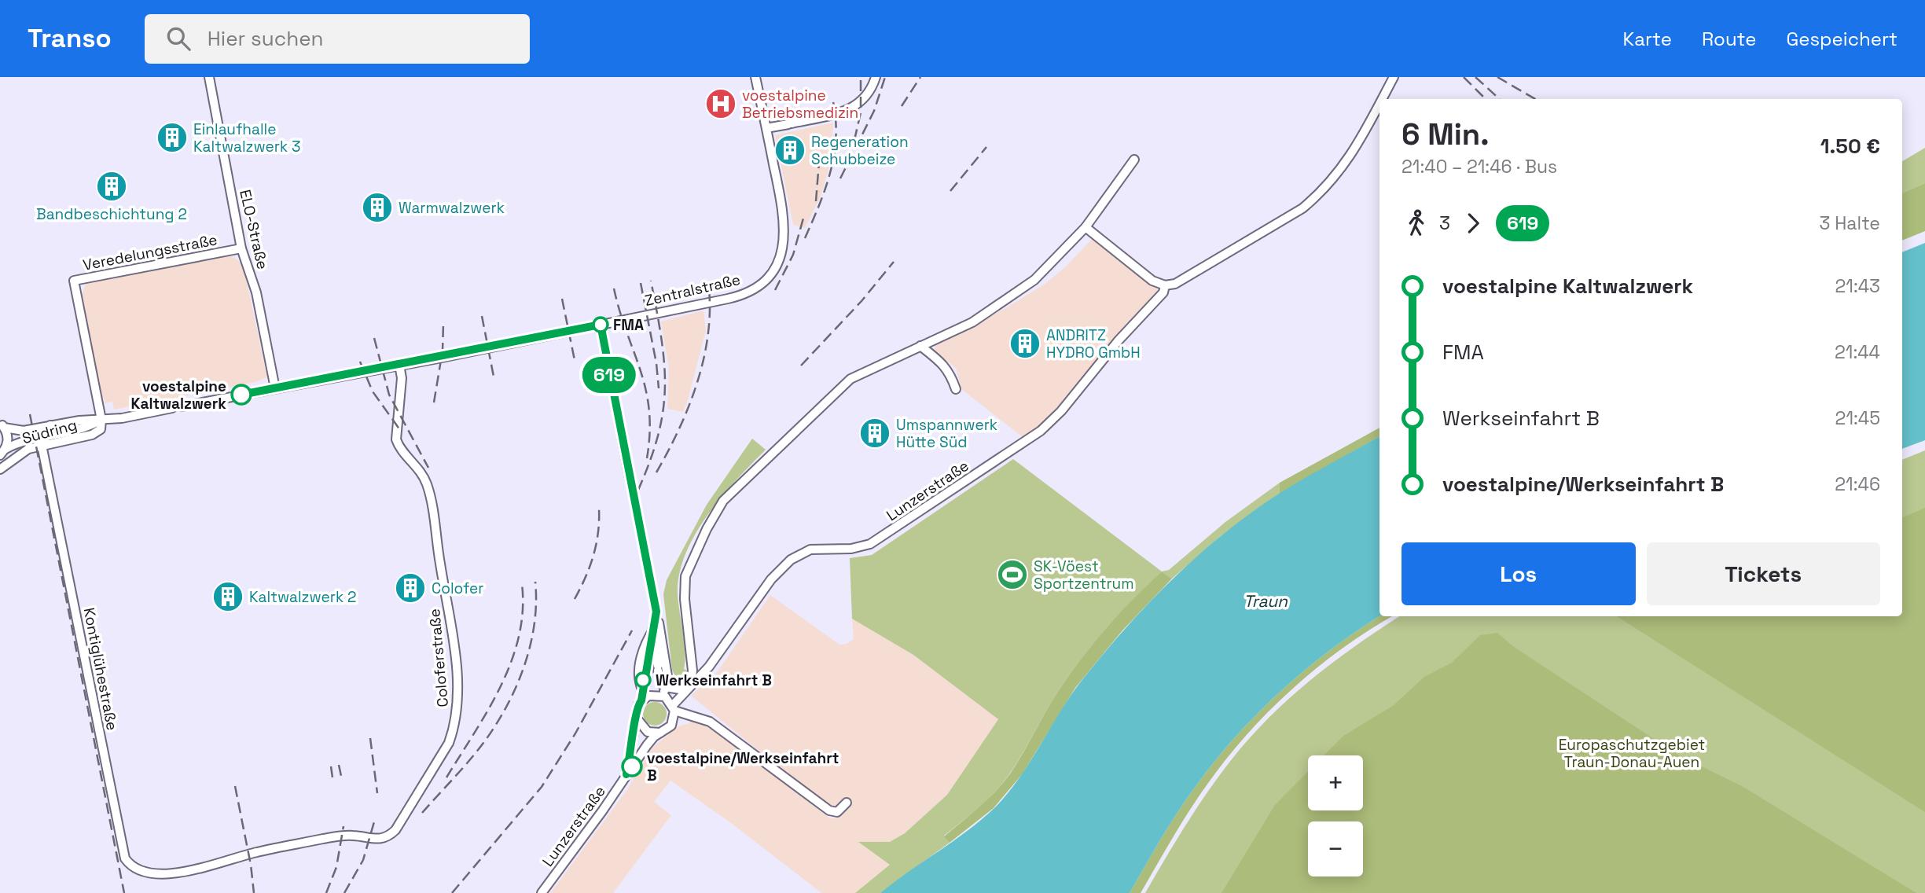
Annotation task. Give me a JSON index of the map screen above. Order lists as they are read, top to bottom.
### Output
{
  "streets": {
    "street": [
      "ELO-Straße",
      "Veredelungsstraße",
      "Zentralstraße",
      "Südring",
      "Lunzerstraße",
      "Coloferstraße",
      "Kontiglühestraße"
    ]
  },
  "crossings": [
    ["ELO-Straße", "Veredelungsstraße"],
    ["Veredelungsstraße", "Südring"],
    ["Südring", "Kontiglühestraße"],
    ["Coloferstraße", "Kontiglühestraße"]
  ],
  "water": ["Traun"],
  "parks": ["Europaschutzgebiet Traun-Donau-Auen"],
  "places": {
    "hospital": ["voestalpine Betriebsmedizin"],
    "building": [
      "Einlaufhalle Kaltwalzwerk 3",
      "Regeneration Schubbeize",
      "Bandbeschichtung 2",
      "Warmwalzwerk",
      "ANDRITZ HYDRO GmbH",
      "Umspannwerk Hütte Süd",
      "Colofer",
      "Kaltwalzwerk 2"
    ],
    "other": [
      "FMA",
      "voestalpine Kaltwalzwerk",
      "Werkseinfahrt B",
      "voestalpine/Werkseinfahrt B"
    ],
    "sports": ["SK-Vöest Sportzentrum"]
  },
  "lines": ["bus line 619"],
  "page": {
    "header": "Transo",
    "search": "Hier suchen",
    "nav": ["Karte", "Route", "Gespeichert"],
    "on_map": "619",
    "heading": ["6 Min.", "21:40 – 21:46 · Bus", "1.50 €"],
    "legs": ["3", "619", "3 Halte"],
    "list": [
      {
        "name": "voestalpine Kaltwalzwerk",
        "value": "21:43"
      },
      {
        "name": "FMA",
        "value": "21:44"
      },
      {
        "name": "Werkseinfahrt B",
        "value": "21:45"
      },
      {
        "name": "voestalpine/Werkseinfahrt B",
        "value": "21:46"
      }
    ],
    "buttons": ["Los", "Tickets"],
    "map_buttons": ["+", "−"]
  }
}
